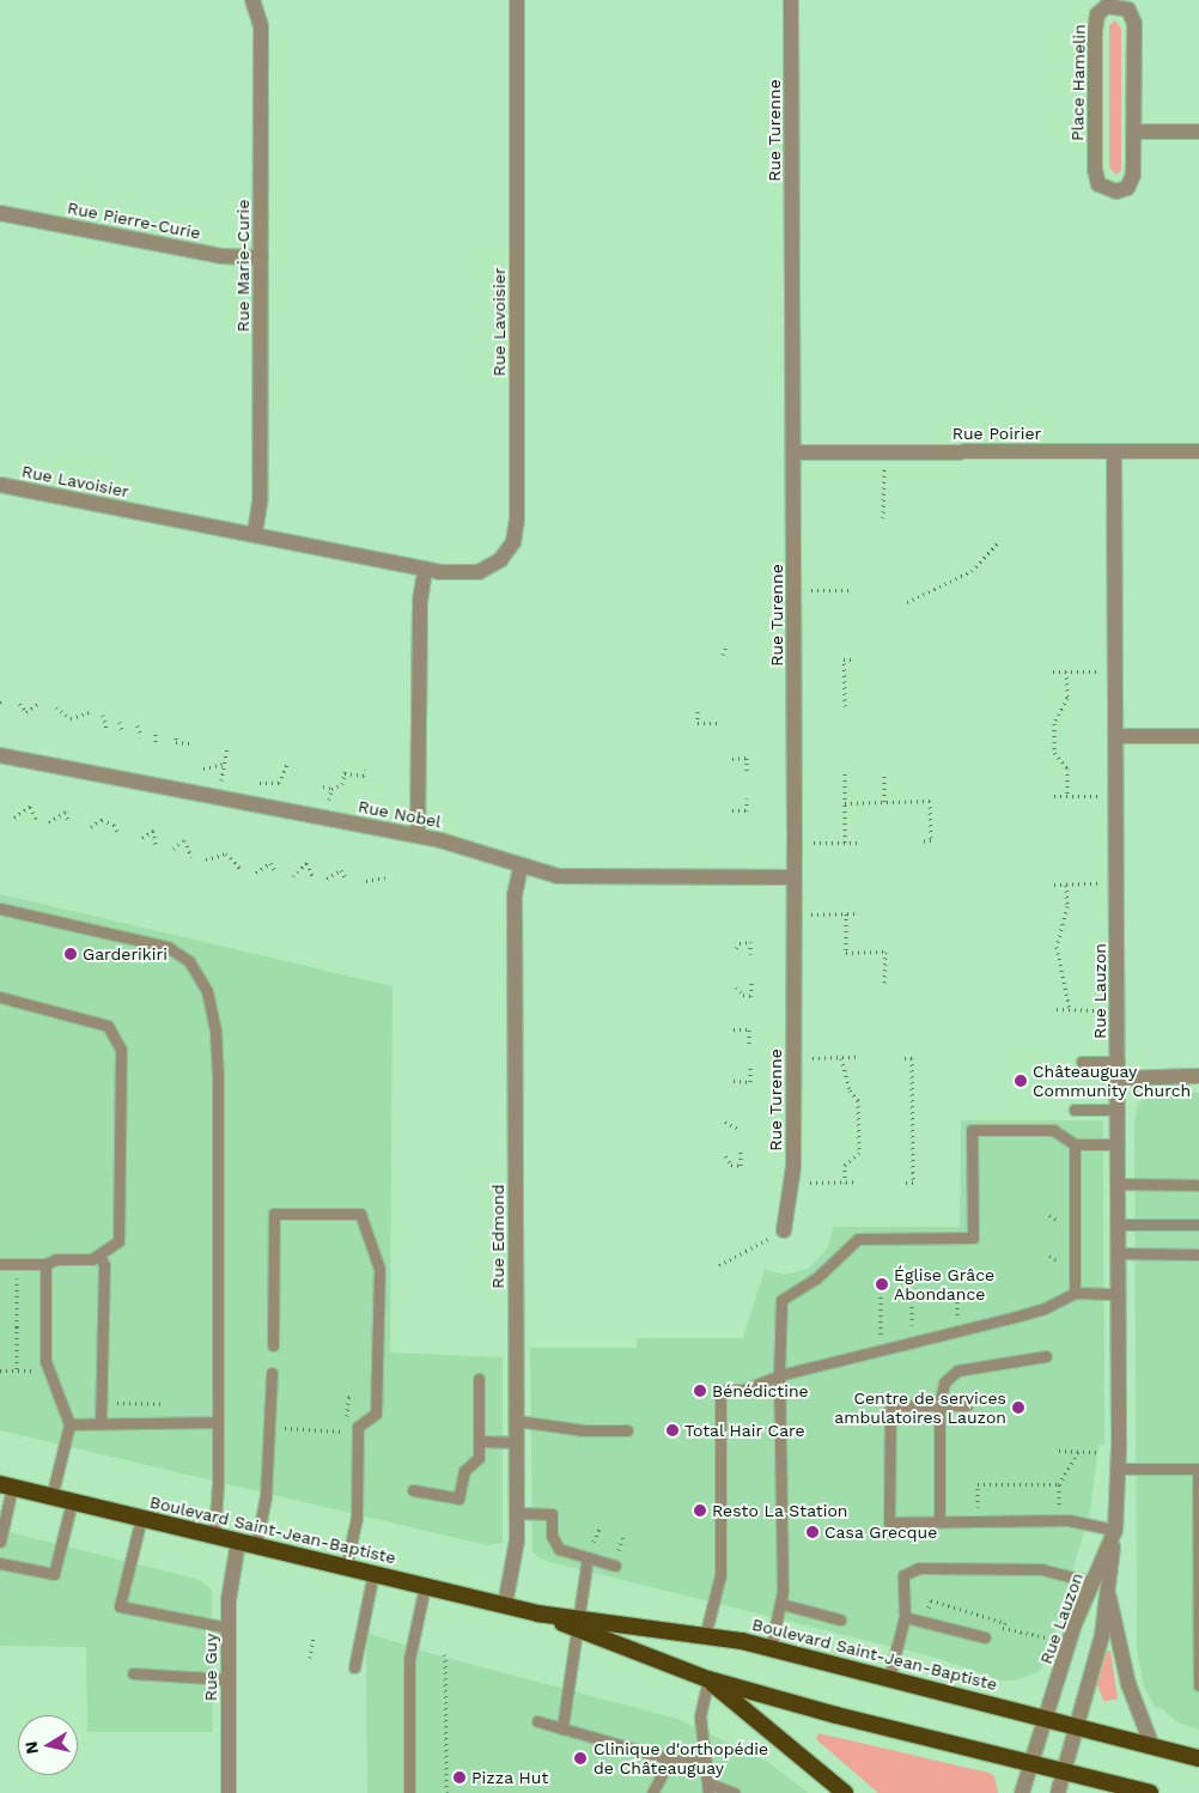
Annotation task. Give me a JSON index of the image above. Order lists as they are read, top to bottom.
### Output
{
  "streets": {
    "highway": ["Boulevard Saint-Jean-Baptiste"],
    "street": [
      "Place Hamelin",
      "Rue Turenne",
      "Rue Pierre-Curie",
      "Rue Marie-Curie",
      "Rue Lavoisier",
      "Rue Poirier",
      "Rue Nobel",
      "Rue Lauzon",
      "Rue Edmond",
      "Rue Guy"
    ]
  },
  "crossings": [
    ["Rue Turenne", "Rue Poirier"],
    ["Rue Turenne", "Rue Nobel"],
    ["Rue Pierre-Curie", "Rue Marie-Curie"],
    ["Rue Marie-Curie", "Rue Lavoisier"],
    ["Rue Poirier", "Rue Lauzon"],
    ["Rue Nobel", "Rue Edmond"],
    ["Rue Lauzon", "Boulevard Saint-Jean-Baptiste"],
    ["Rue Edmond", "Boulevard Saint-Jean-Baptiste"],
    ["Boulevard Saint-Jean-Baptiste", "Rue Guy"]
  ],
  "places": [
    "Garderikiri",
    "Châteauguay Community Church",
    "Église Grâce Abondance",
    "Bénédictine",
    "Centre de services ambulatoires Lauzon",
    "Total Hair Care",
    "Resto La Station",
    "Casa Grecque",
    "Clinique d'orthopédie de Châteauguay",
    "Pizza Hut"
  ],
  "north": "left"
}
